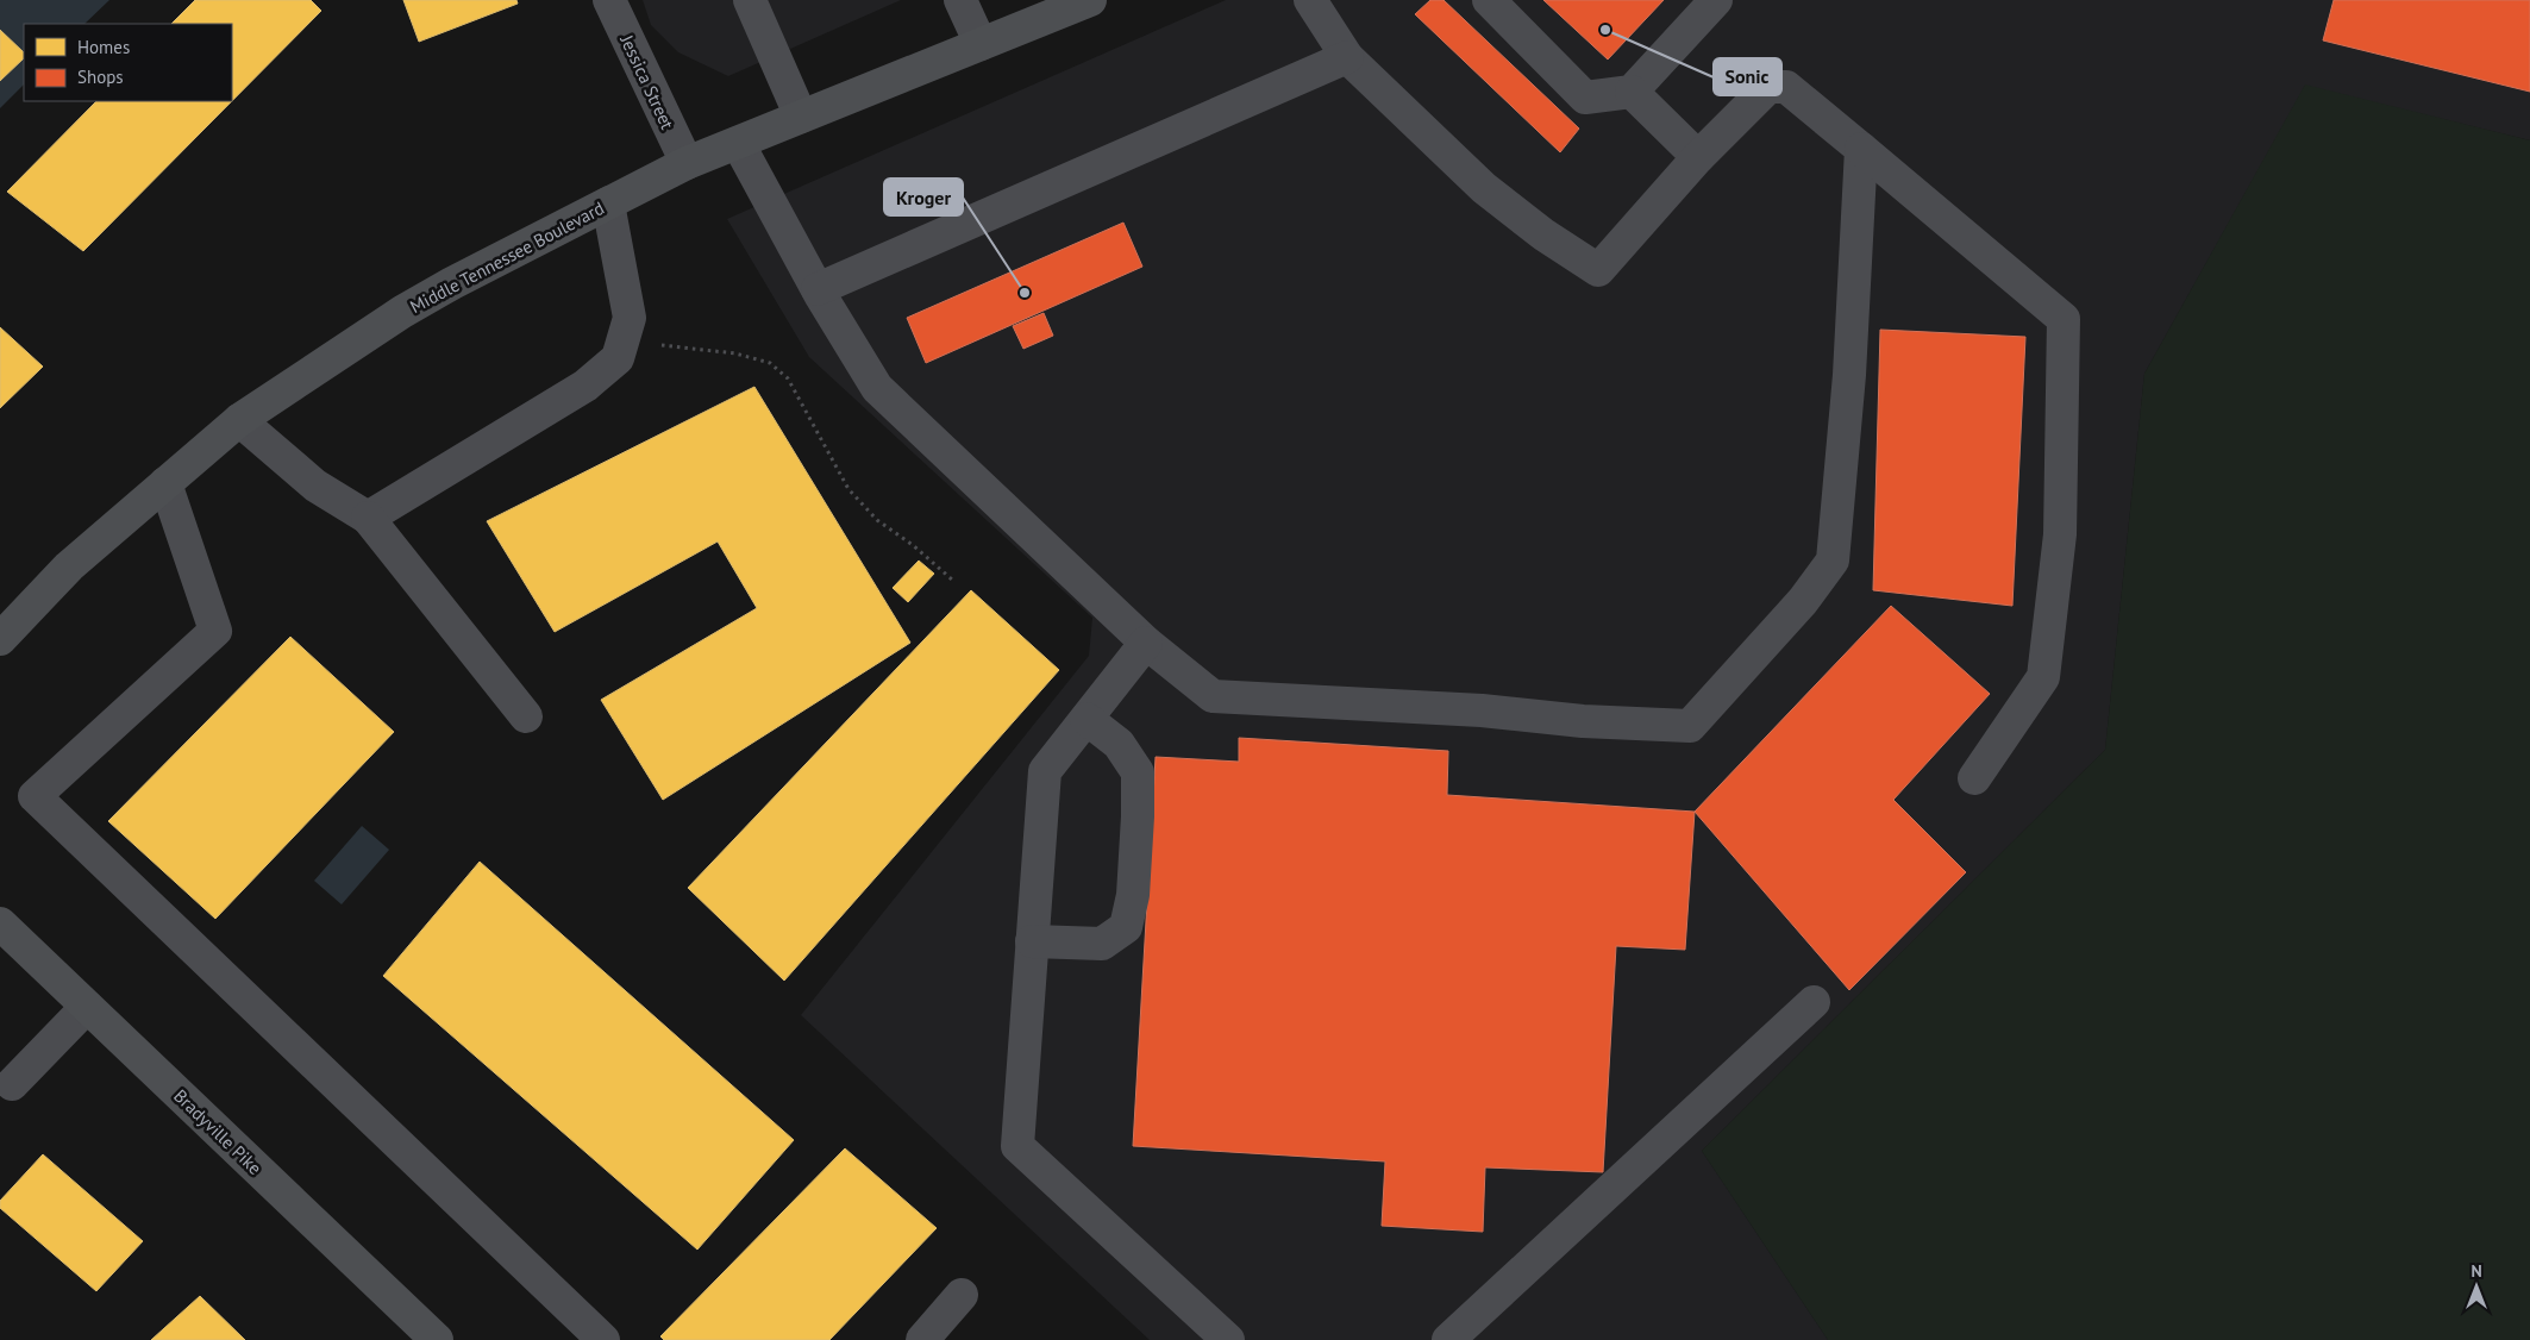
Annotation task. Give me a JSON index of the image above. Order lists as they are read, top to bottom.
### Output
{
  "streets": {
    "main road": ["Middle Tennessee Boulevard", "Bradyville Pike"],
    "street": ["Jessica Street"]
  },
  "crossings": [
    ["Jessica Street", "Middle Tennessee Boulevard"]
  ],
  "places": ["Sonic", "Kroger"],
  "legend": ["Homes", "Shops"],
  "north": "top"
}
